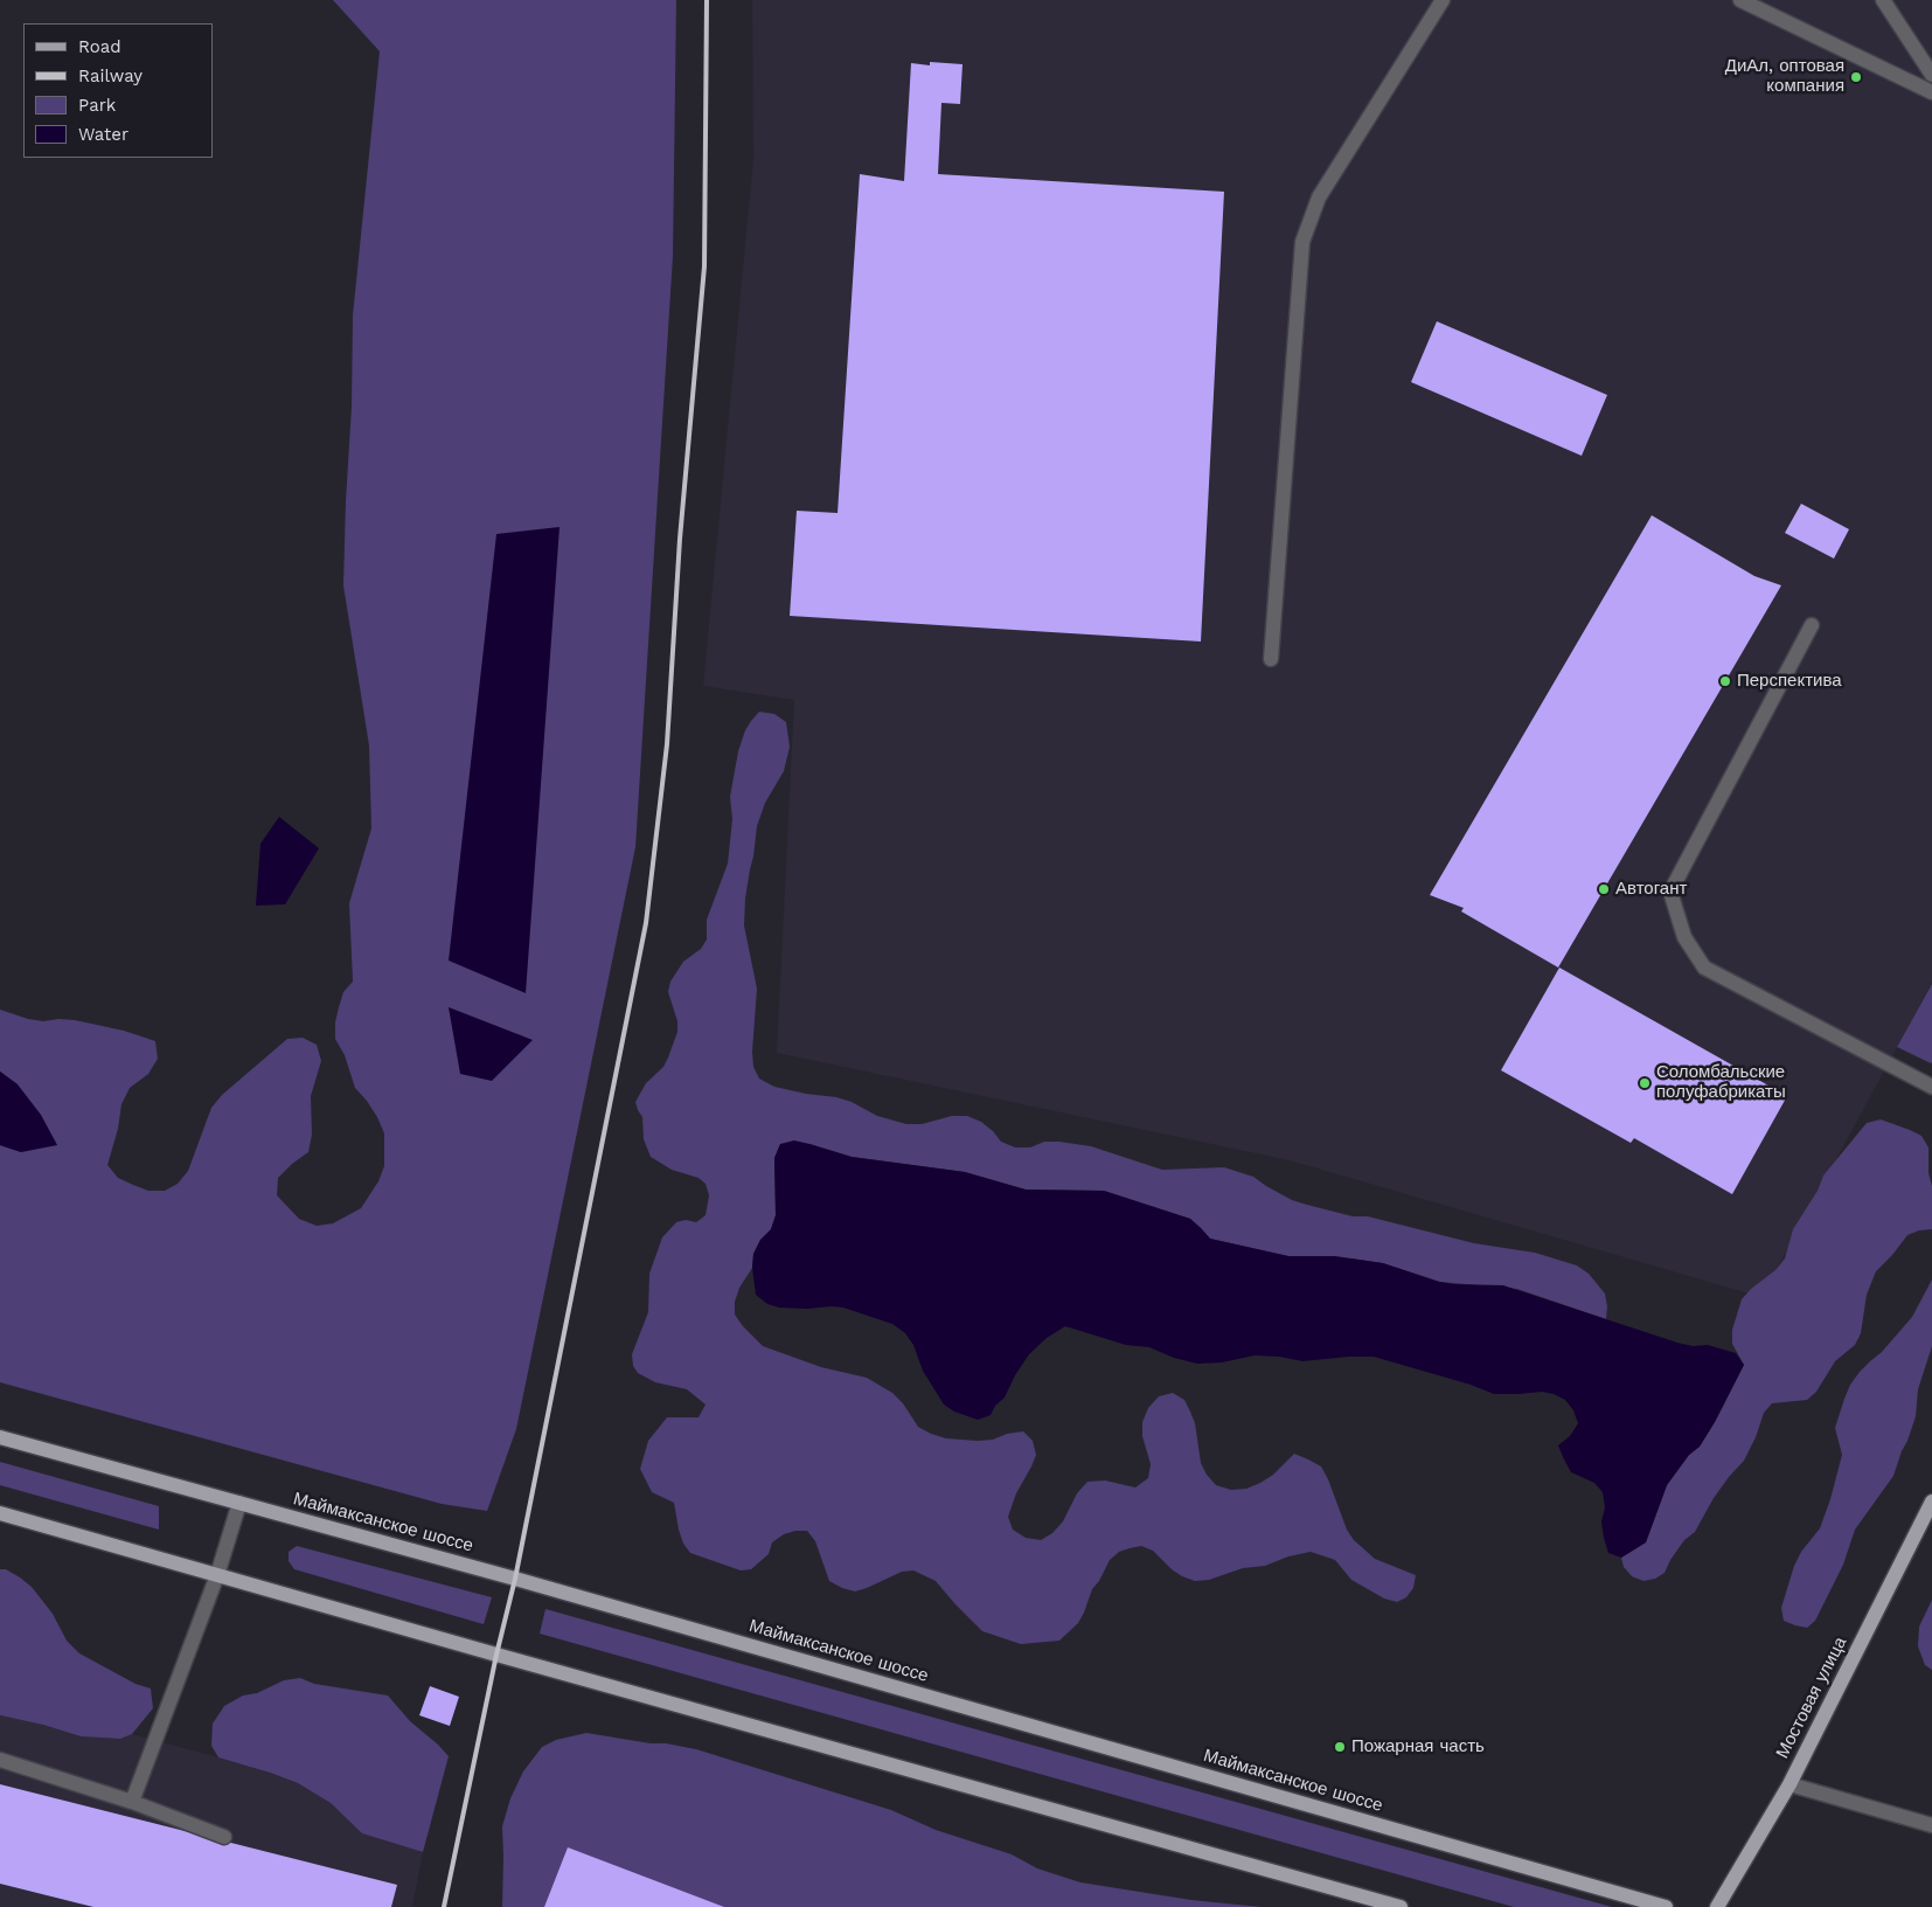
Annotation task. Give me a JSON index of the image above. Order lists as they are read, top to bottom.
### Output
{
  "streets": {
    "main road": ["Маймаксанское шоссе", "Мостовая улица"]
  },
  "places": [
    "ДиАл, оптовая компания",
    "Перспектива",
    "Автогант",
    "Соломбальские полуфабрикаты",
    "Пожарная часть"
  ],
  "legend": [
    "Road",
    "Railway",
    "Park",
    "Water"
  ]
}
